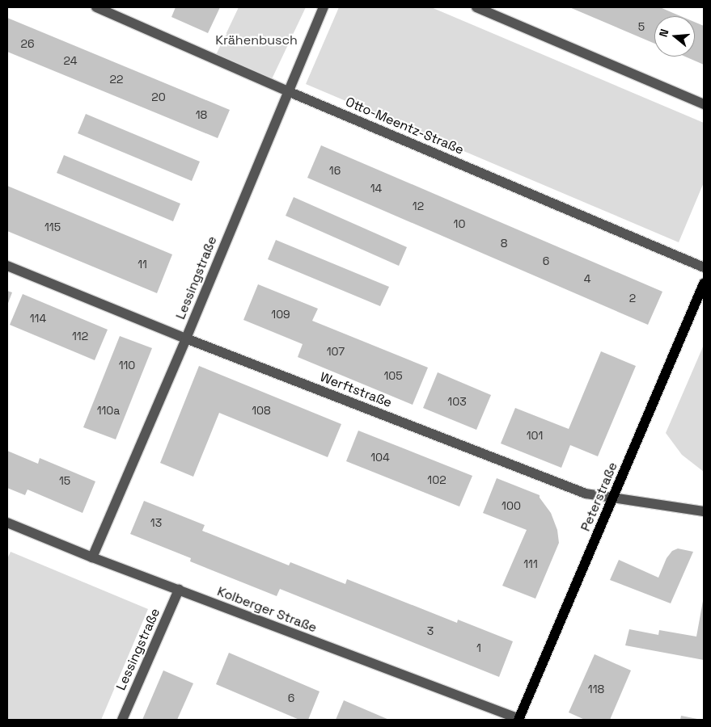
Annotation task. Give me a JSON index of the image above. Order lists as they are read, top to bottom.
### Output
{
  "streets": {
    "main road": ["Peterstraße"],
    "street": [
      "Otto-Meentz-Straße",
      "Lessingstraße",
      "Werftstraße",
      "Kolberger Straße"
    ]
  },
  "crossings": [
    ["Otto-Meentz-Straße", "Lessingstraße"],
    ["Lessingstraße", "Werftstraße"],
    ["Lessingstraße", "Kolberger Straße"],
    ["Werftstraße", "Peterstraße"],
    ["Peterstraße", "Kolberger Straße"]
  ],
  "parks": ["Krähenbusch"],
  "house_numbers": [
    "5",
    "26",
    "24",
    "22",
    "20",
    "18",
    "16",
    "14",
    "12",
    "10",
    "115",
    "8",
    "6",
    "11",
    "4",
    "2",
    "109",
    "114",
    "112",
    "107",
    "110",
    "105",
    "103",
    "110a",
    "108",
    "101",
    "104",
    "102",
    "15",
    "100",
    "13",
    "111",
    "3",
    "1",
    "118",
    "6"
  ],
  "north": "left"
}
